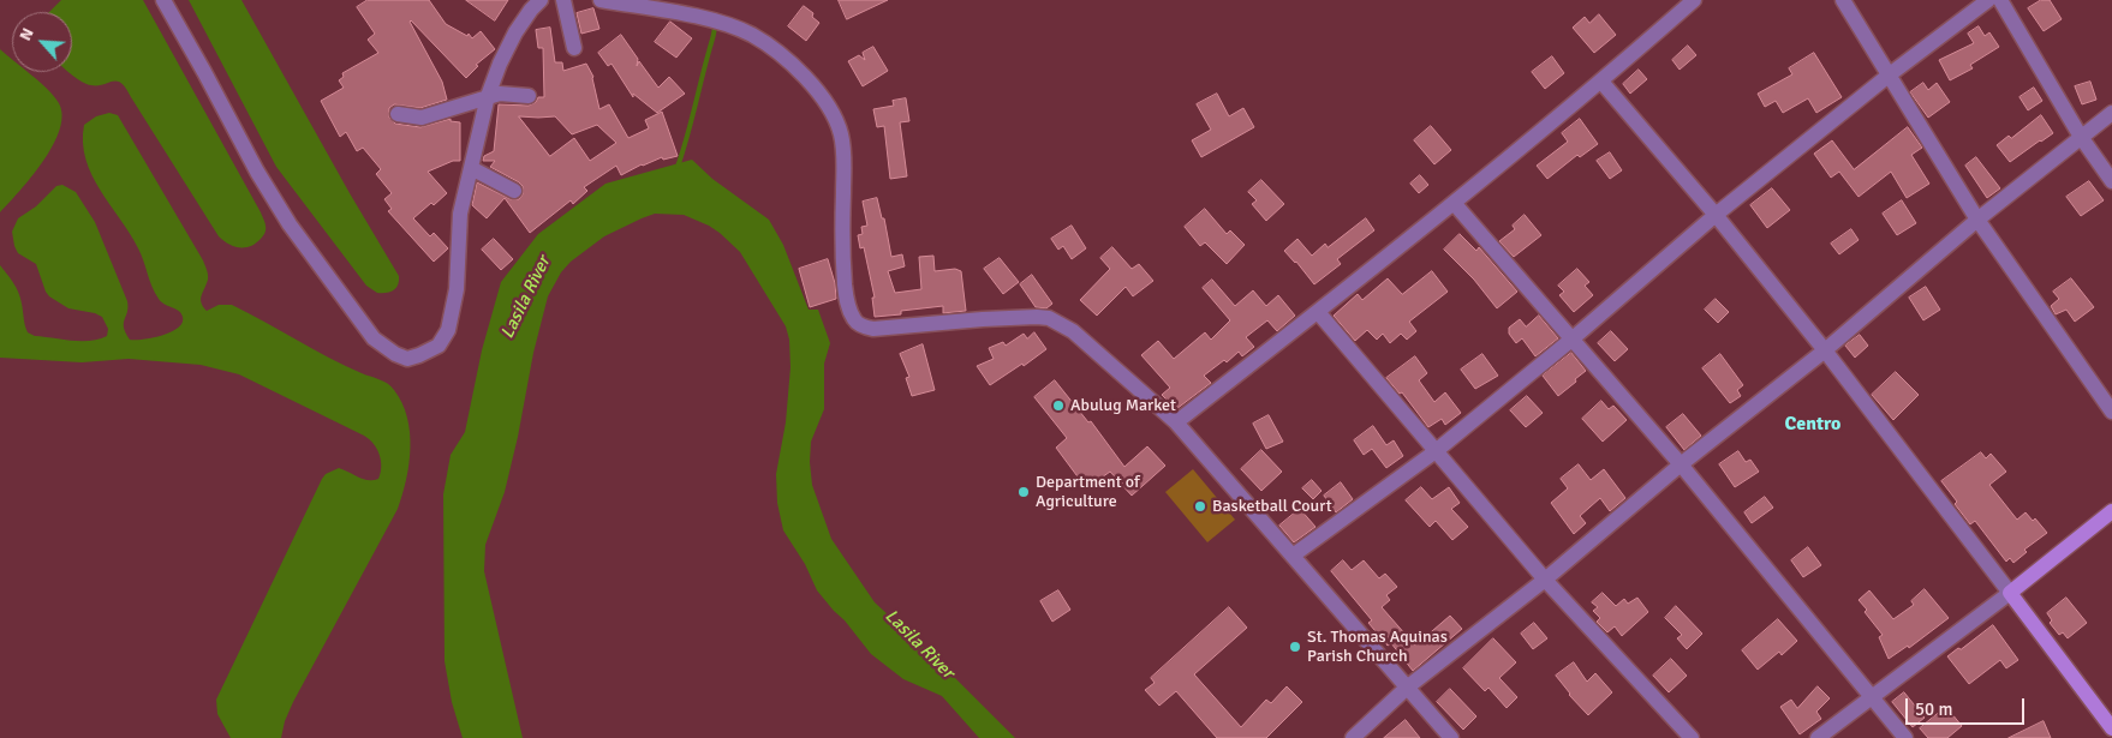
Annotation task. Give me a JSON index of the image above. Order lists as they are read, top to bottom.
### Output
{
  "districts": ["Centro"],
  "water": ["Lasila River"],
  "places": [
    "Abulug Market",
    "Department of Agriculture",
    "Basketball Court",
    "St. Thomas Aquinas Parish Church"
  ],
  "scale_bar": "50 m",
  "north": "top left"
}
